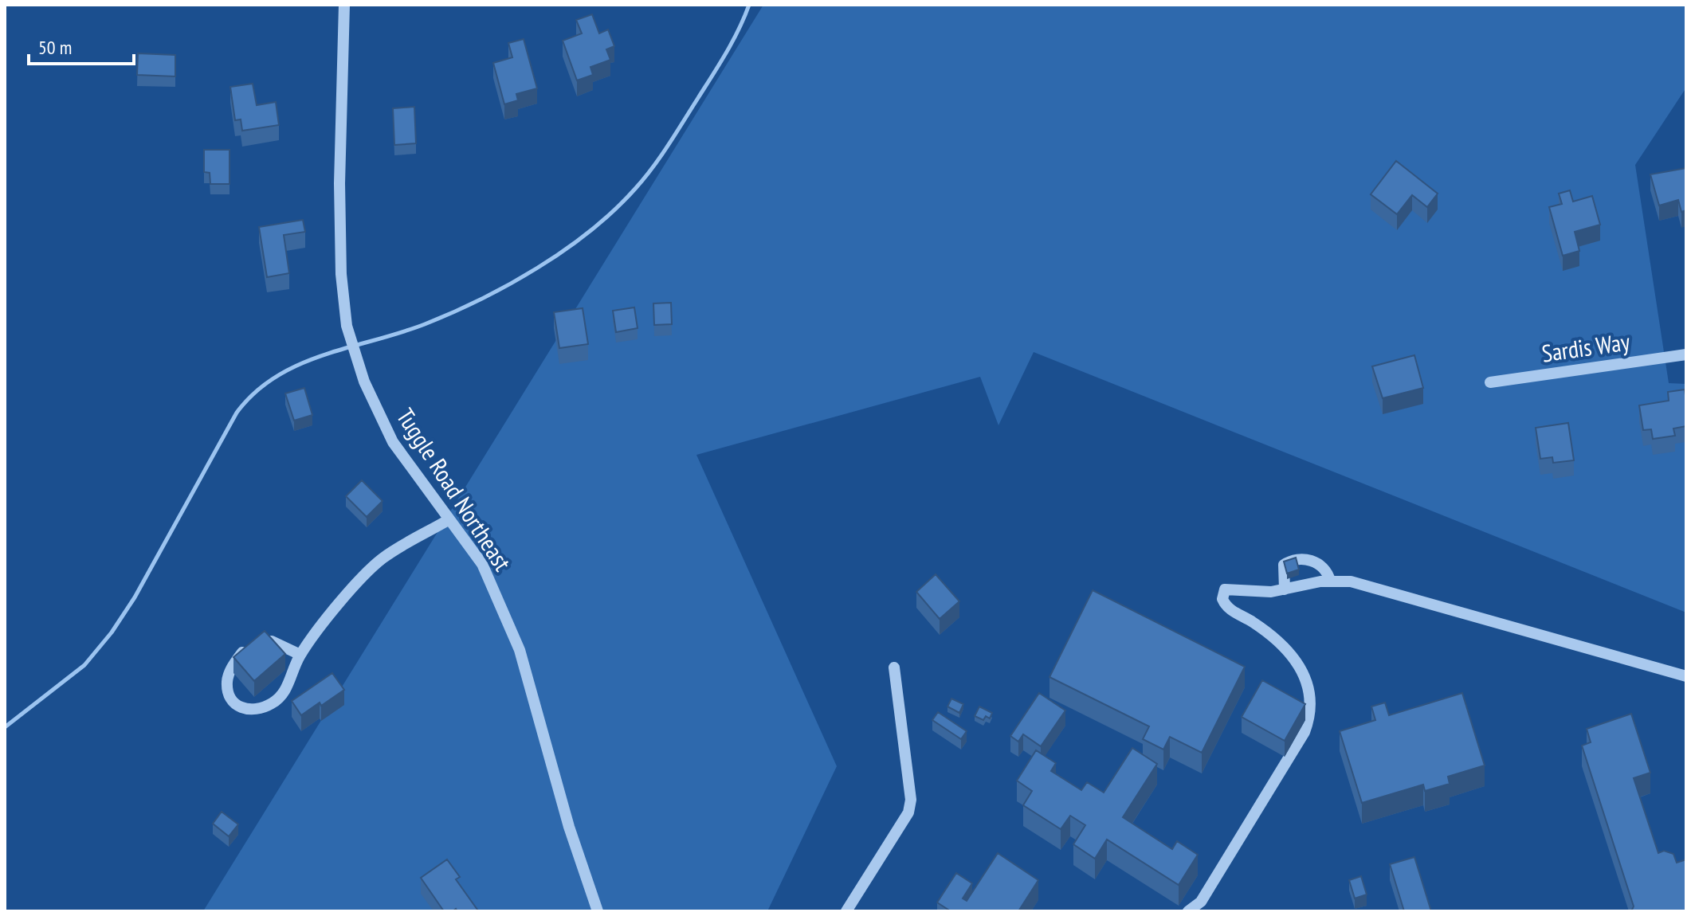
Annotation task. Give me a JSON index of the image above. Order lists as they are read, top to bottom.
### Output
{
  "streets": {
    "street": ["Sardis Way", "Tuggle Road Northeast"]
  },
  "scale_bar": "50 m"
}
